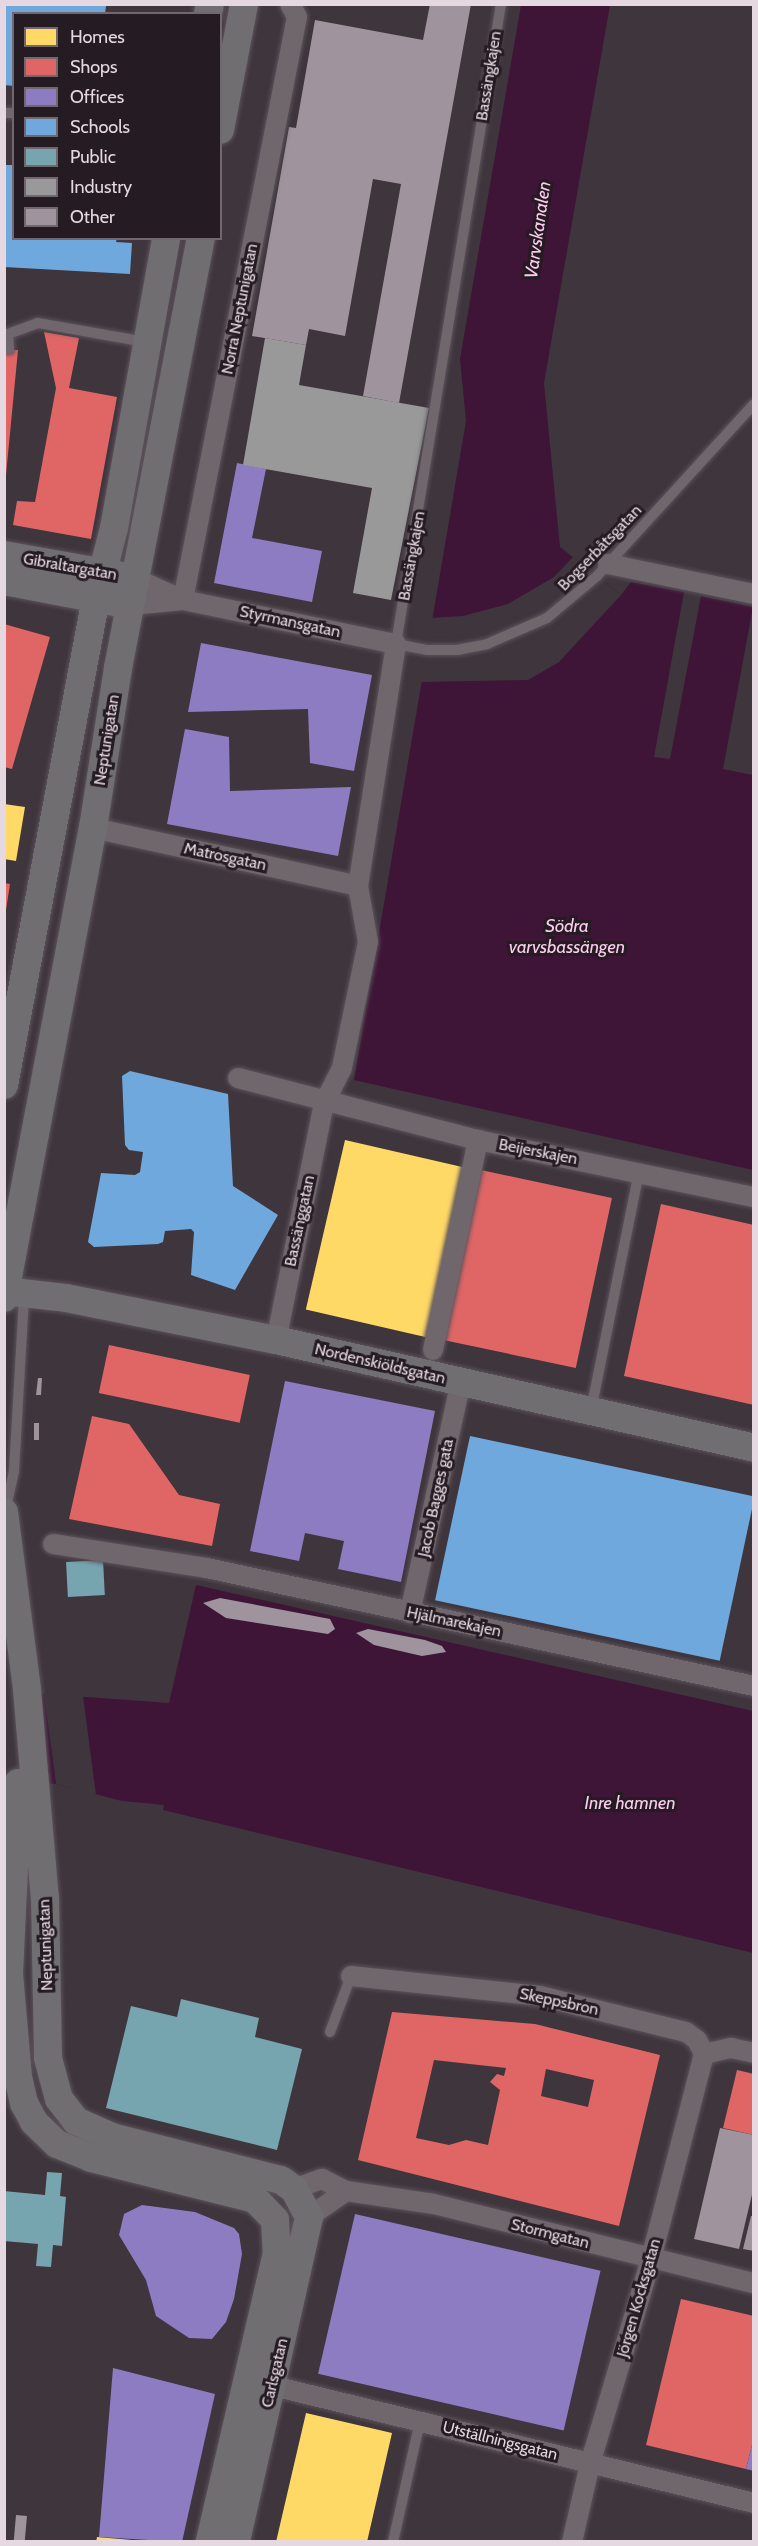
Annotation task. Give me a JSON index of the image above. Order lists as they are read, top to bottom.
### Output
{
  "streets": {
    "street": [
      "Bassängkajen",
      "Norra Neptunigatan",
      "Gibraltargatan",
      "Styrmansgatan",
      "Neptunigatan",
      "Matrosgatan",
      "Beijerskajen",
      "Bassänggatan",
      "Nordenskiöldsgatan",
      "Jacob Bagges gata",
      "Hjälmarekajen",
      "Skeppsbron",
      "Stormgatan",
      "Jörgen Kocksgatan",
      "Carlsgatan",
      "Utställningsgatan"
    ],
    "lane": ["Bogserbåtsgatan"]
  },
  "crossings": [
    ["Bassängkajen", "Bogserbåtsgatan"],
    ["Bassängkajen", "Styrmansgatan"],
    ["Bassängkajen", "Matrosgatan"],
    ["Bassängkajen", "Beijerskajen"],
    ["Bassängkajen", "Bassänggatan"],
    ["Norra Neptunigatan", "Styrmansgatan"],
    ["Bogserbåtsgatan", "Styrmansgatan"],
    ["Gibraltargatan", "Styrmansgatan"],
    ["Gibraltargatan", "Neptunigatan"],
    ["Styrmansgatan", "Neptunigatan"],
    ["Neptunigatan", "Matrosgatan"],
    ["Neptunigatan", "Nordenskiöldsgatan"],
    ["Neptunigatan", "Stormgatan"],
    ["Neptunigatan", "Carlsgatan"],
    ["Beijerskajen", "Bassänggatan"],
    ["Bassänggatan", "Nordenskiöldsgatan"],
    ["Nordenskiöldsgatan", "Jacob Bagges gata"],
    ["Jacob Bagges gata", "Hjälmarekajen"],
    ["Skeppsbron", "Jörgen Kocksgatan"],
    ["Stormgatan", "Jörgen Kocksgatan"],
    ["Stormgatan", "Carlsgatan"],
    ["Jörgen Kocksgatan", "Utställningsgatan"],
    ["Carlsgatan", "Utställningsgatan"]
  ],
  "water": ["Varvskanalen", "Södra varvsbassängen", "Inre hamnen"],
  "legend": [
    "Homes",
    "Shops",
    "Offices",
    "Schools",
    "Public",
    "Industry",
    "Other"
  ]
}
